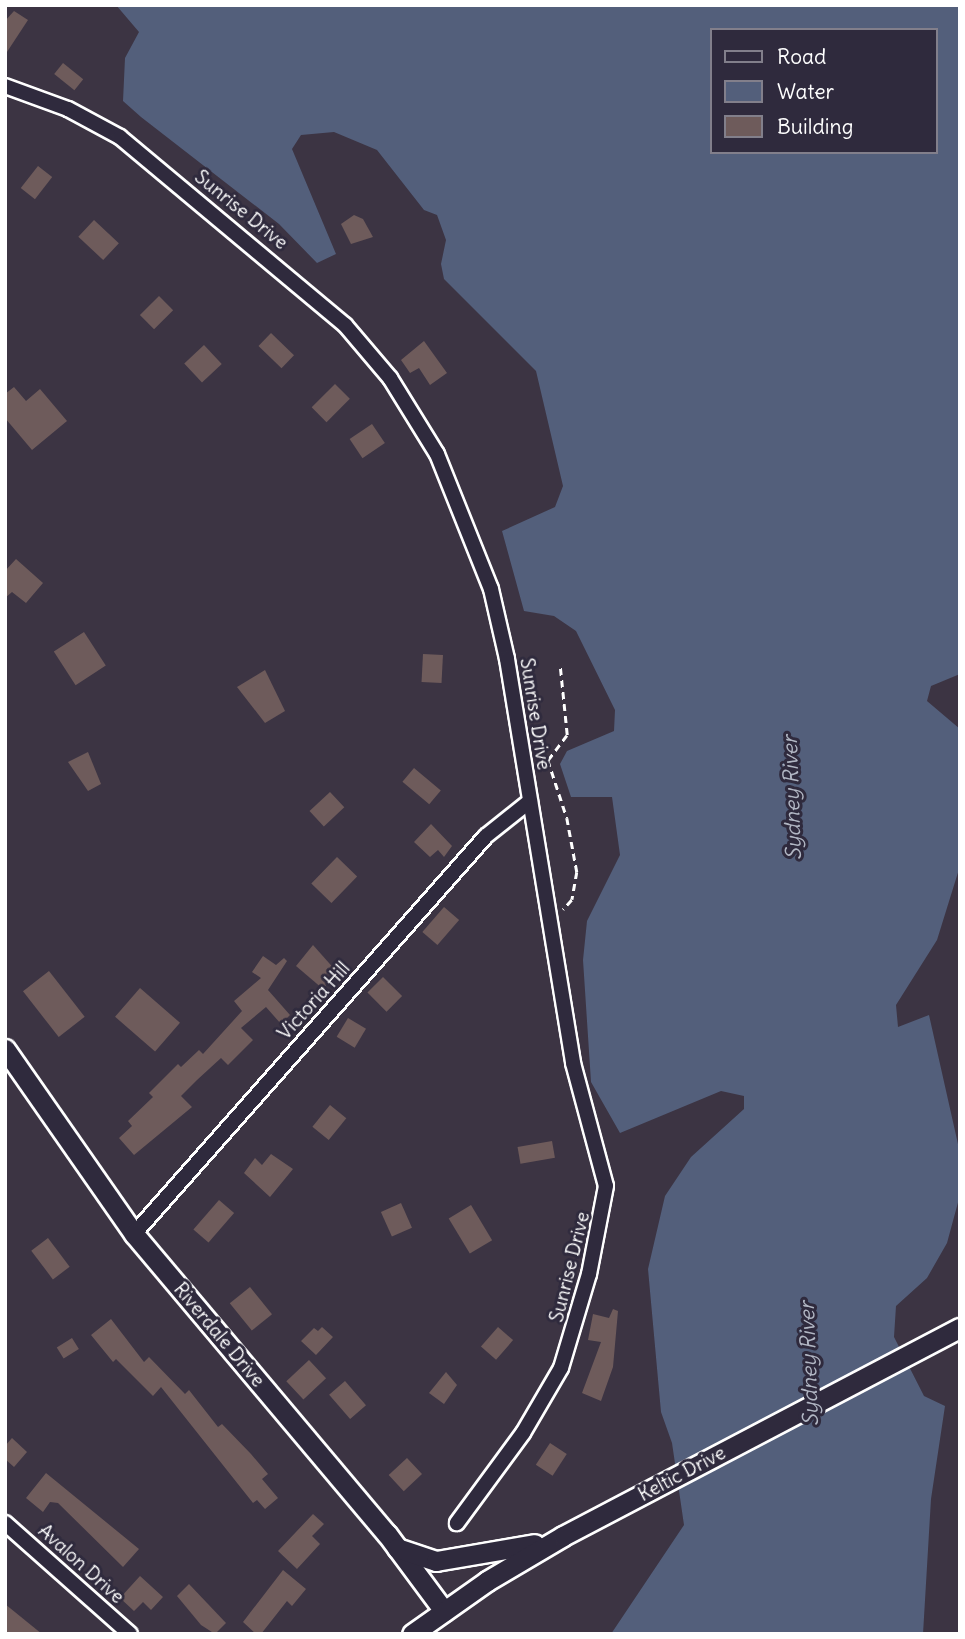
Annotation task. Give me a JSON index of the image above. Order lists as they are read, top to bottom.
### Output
{
  "streets": {
    "main road": ["Riverdale Drive", "Keltic Drive"],
    "street": ["Sunrise Drive", "Victoria Hill", "Avalon Drive"]
  },
  "crossings": [
    ["Sunrise Drive", "Victoria Hill"],
    ["Victoria Hill", "Riverdale Drive"],
    ["Riverdale Drive", "Keltic Drive"]
  ],
  "water": ["Sydney River"],
  "legend": ["Road", "Water", "Building"]
}
